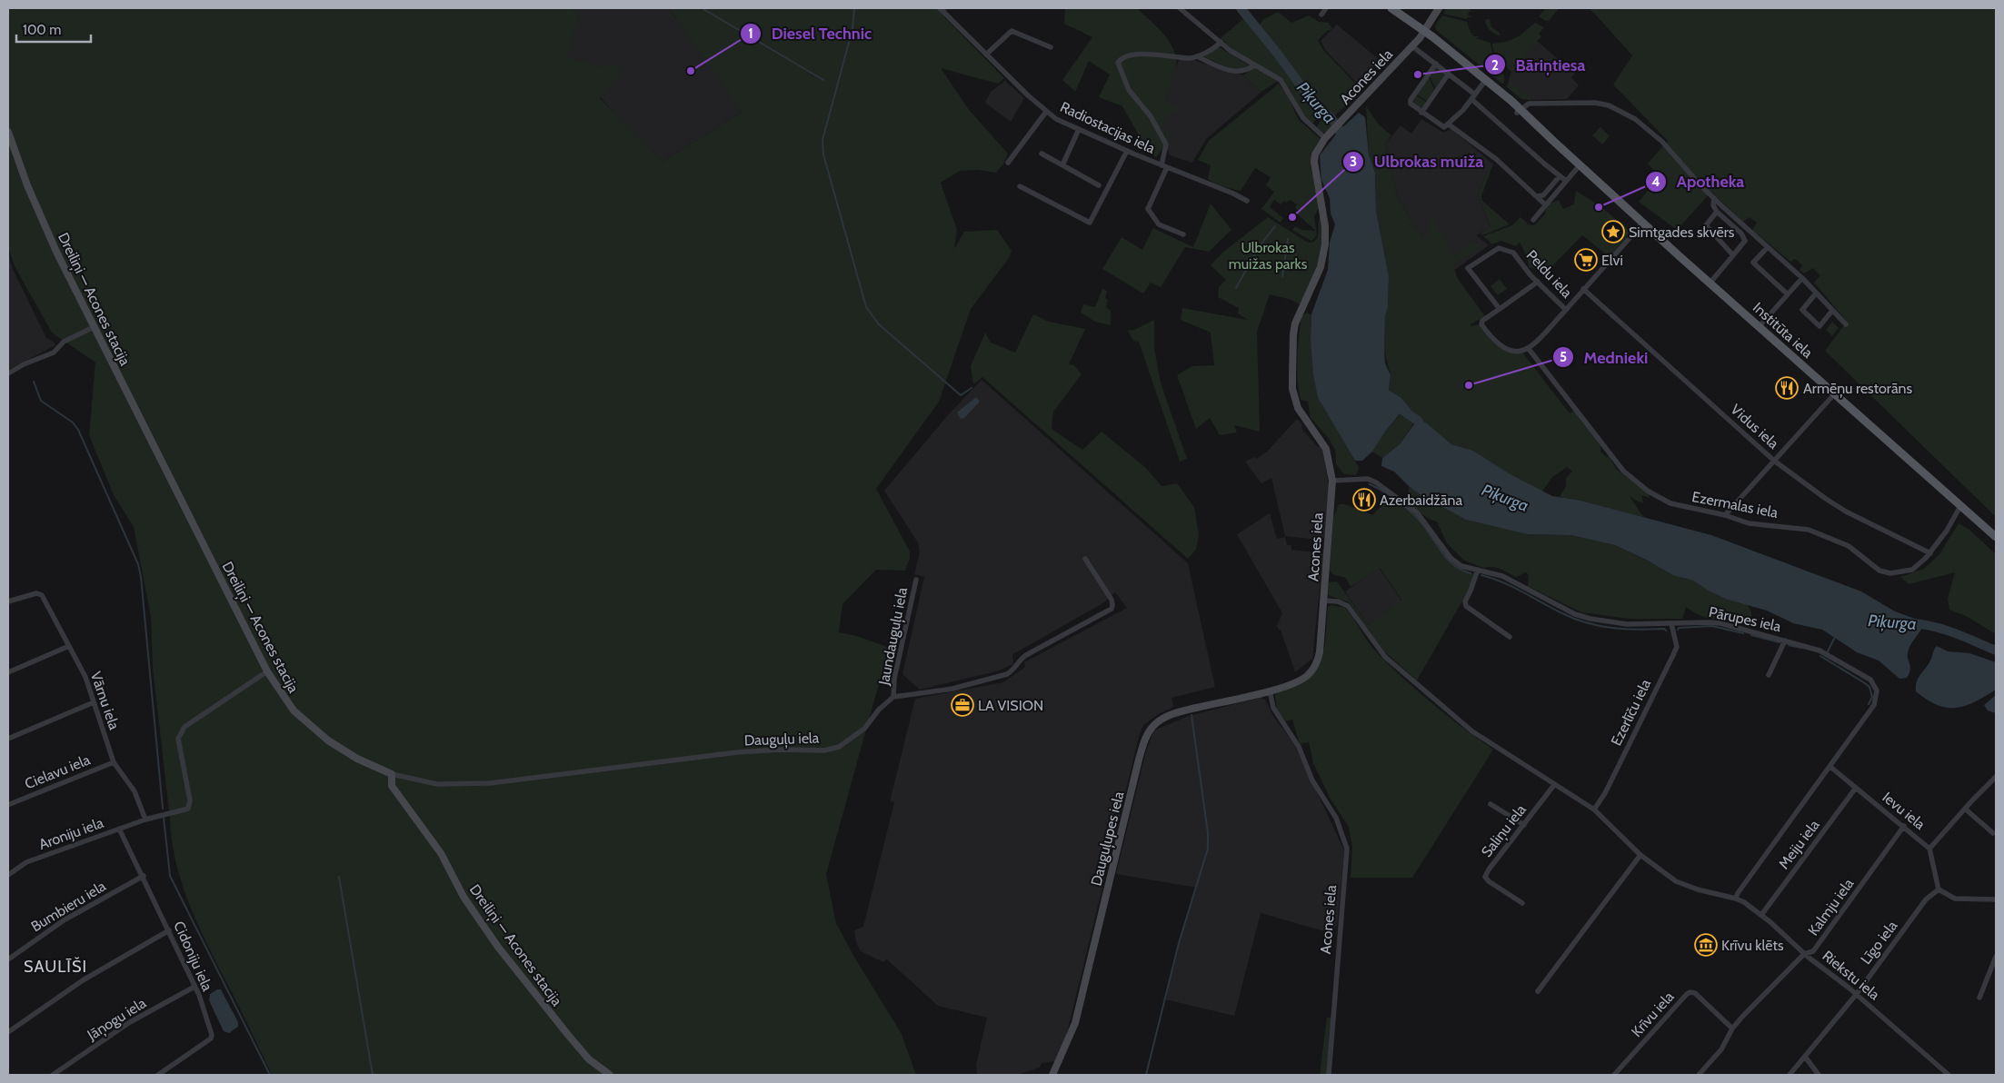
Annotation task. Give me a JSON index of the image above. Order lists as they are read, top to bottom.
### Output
{
  "streets": {
    "main road": ["Institūta iela"],
    "street": [
      "Acones iela",
      "Radiostacijas iela",
      "Peldu iela",
      "Dreiliņi — Acones stacija",
      "Vidus iela",
      "Ezermalas iela",
      "Pārupes iela",
      "Jaundauguļu iela",
      "Vārnu iela",
      "Ezerlīču iela",
      "Dauguļu iela",
      "Cielavu iela",
      "Ievu iela",
      "Saliņu iela",
      "Aroniju iela",
      "Dauguļupes iela",
      "Meiju iela",
      "Bumbieru iela",
      "Kalmju iela",
      "Līgo iela",
      "Cidoniju iela",
      "Riekstu iela",
      "Krīvu iela",
      "Jāņogu iela"
    ]
  },
  "crossings": [
    ["Acones iela", "Institūta iela"],
    ["Acones iela", "Pārupes iela"],
    ["Acones iela", "Dauguļupes iela"],
    ["Acones iela", "Riekstu iela"],
    ["Peldu iela", "Institūta iela"],
    ["Peldu iela", "Vidus iela"],
    ["Peldu iela", "Ezermalas iela"],
    ["Dreiliņi — Acones stacija", "Dauguļu iela"],
    ["Dreiliņi — Acones stacija", "Aroniju iela"],
    ["Institūta iela", "Ezermalas iela"],
    ["Vidus iela", "Ezermalas iela"],
    ["Pārupes iela", "Ezerlīču iela"],
    ["Pārupes iela", "Ievu iela"],
    ["Pārupes iela", "Riekstu iela"],
    ["Jaundauguļu iela", "Dauguļu iela"],
    ["Vārnu iela", "Cielavu iela"],
    ["Vārnu iela", "Aroniju iela"],
    ["Ezerlīču iela", "Riekstu iela"],
    ["Ievu iela", "Meiju iela"],
    ["Ievu iela", "Kalmju iela"],
    ["Ievu iela", "Līgo iela"],
    ["Saliņu iela", "Riekstu iela"],
    ["Aroniju iela", "Cidoniju iela"],
    ["Meiju iela", "Riekstu iela"],
    ["Bumbieru iela", "Cidoniju iela"],
    ["Kalmju iela", "Riekstu iela"],
    ["Kalmju iela", "Krīvu iela"],
    ["Līgo iela", "Riekstu iela"],
    ["Cidoniju iela", "Jāņogu iela"]
  ],
  "districts": ["SAULĪŠI"],
  "water": ["Piķurga"],
  "parks": ["Ulbrokas muižas parks"],
  "places": {
    "other": [
      "Diesel Technic",
      "Bāriņtiesa",
      "Apotheka",
      "Ulbrokas muiža",
      "Mednieki"
    ],
    "place": ["Simtgades skvērs"],
    "supermarket": ["Elvi"],
    "restaurant": ["Armēņu restorāns", "Azerbaidžāna"],
    "office": ["LA VISION"],
    "museum": ["Krīvu klēts"]
  },
  "scale_bar": "100 m"
}
